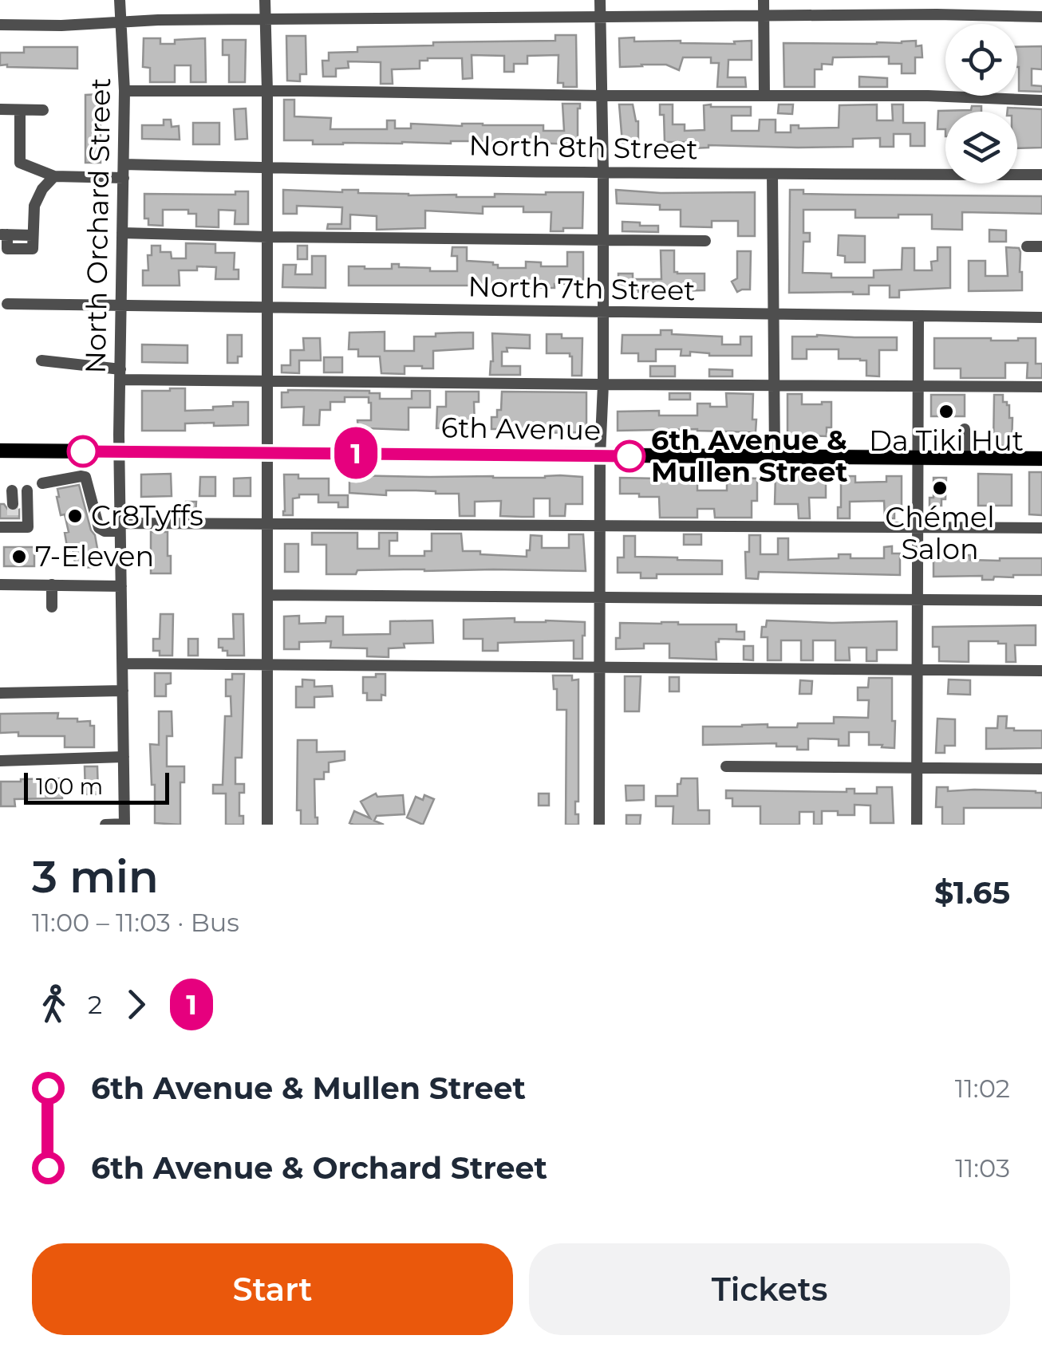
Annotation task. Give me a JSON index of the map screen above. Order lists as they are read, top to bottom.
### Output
{
  "streets": {
    "main road": ["6th Avenue"],
    "street": ["North 8th Street", "North Orchard Street", "North 7th Street"]
  },
  "crossings": [
    ["North 8th Street", "North Orchard Street"],
    ["North Orchard Street", "North 7th Street"],
    ["North Orchard Street", "6th Avenue"]
  ],
  "places": [
    "Da Tiki Hut",
    "6th Avenue & Mullen Street",
    "Chémel Salon",
    "Cr8Tyffs",
    "7-Eleven"
  ],
  "lines": ["bus line 1"],
  "scale_bar": "100 m",
  "page": {
    "on_map": "1",
    "scale": "100 m",
    "heading": ["3 min", "11:00 – 11:03 · Bus", "$1.65"],
    "legs": ["2", "1"],
    "list": [
      {
        "name": "6th Avenue & Mullen Street",
        "value": "11:02"
      },
      {
        "name": "6th Avenue & Orchard Street",
        "value": "11:03"
      }
    ],
    "buttons": ["Start", "Tickets"]
  }
}
